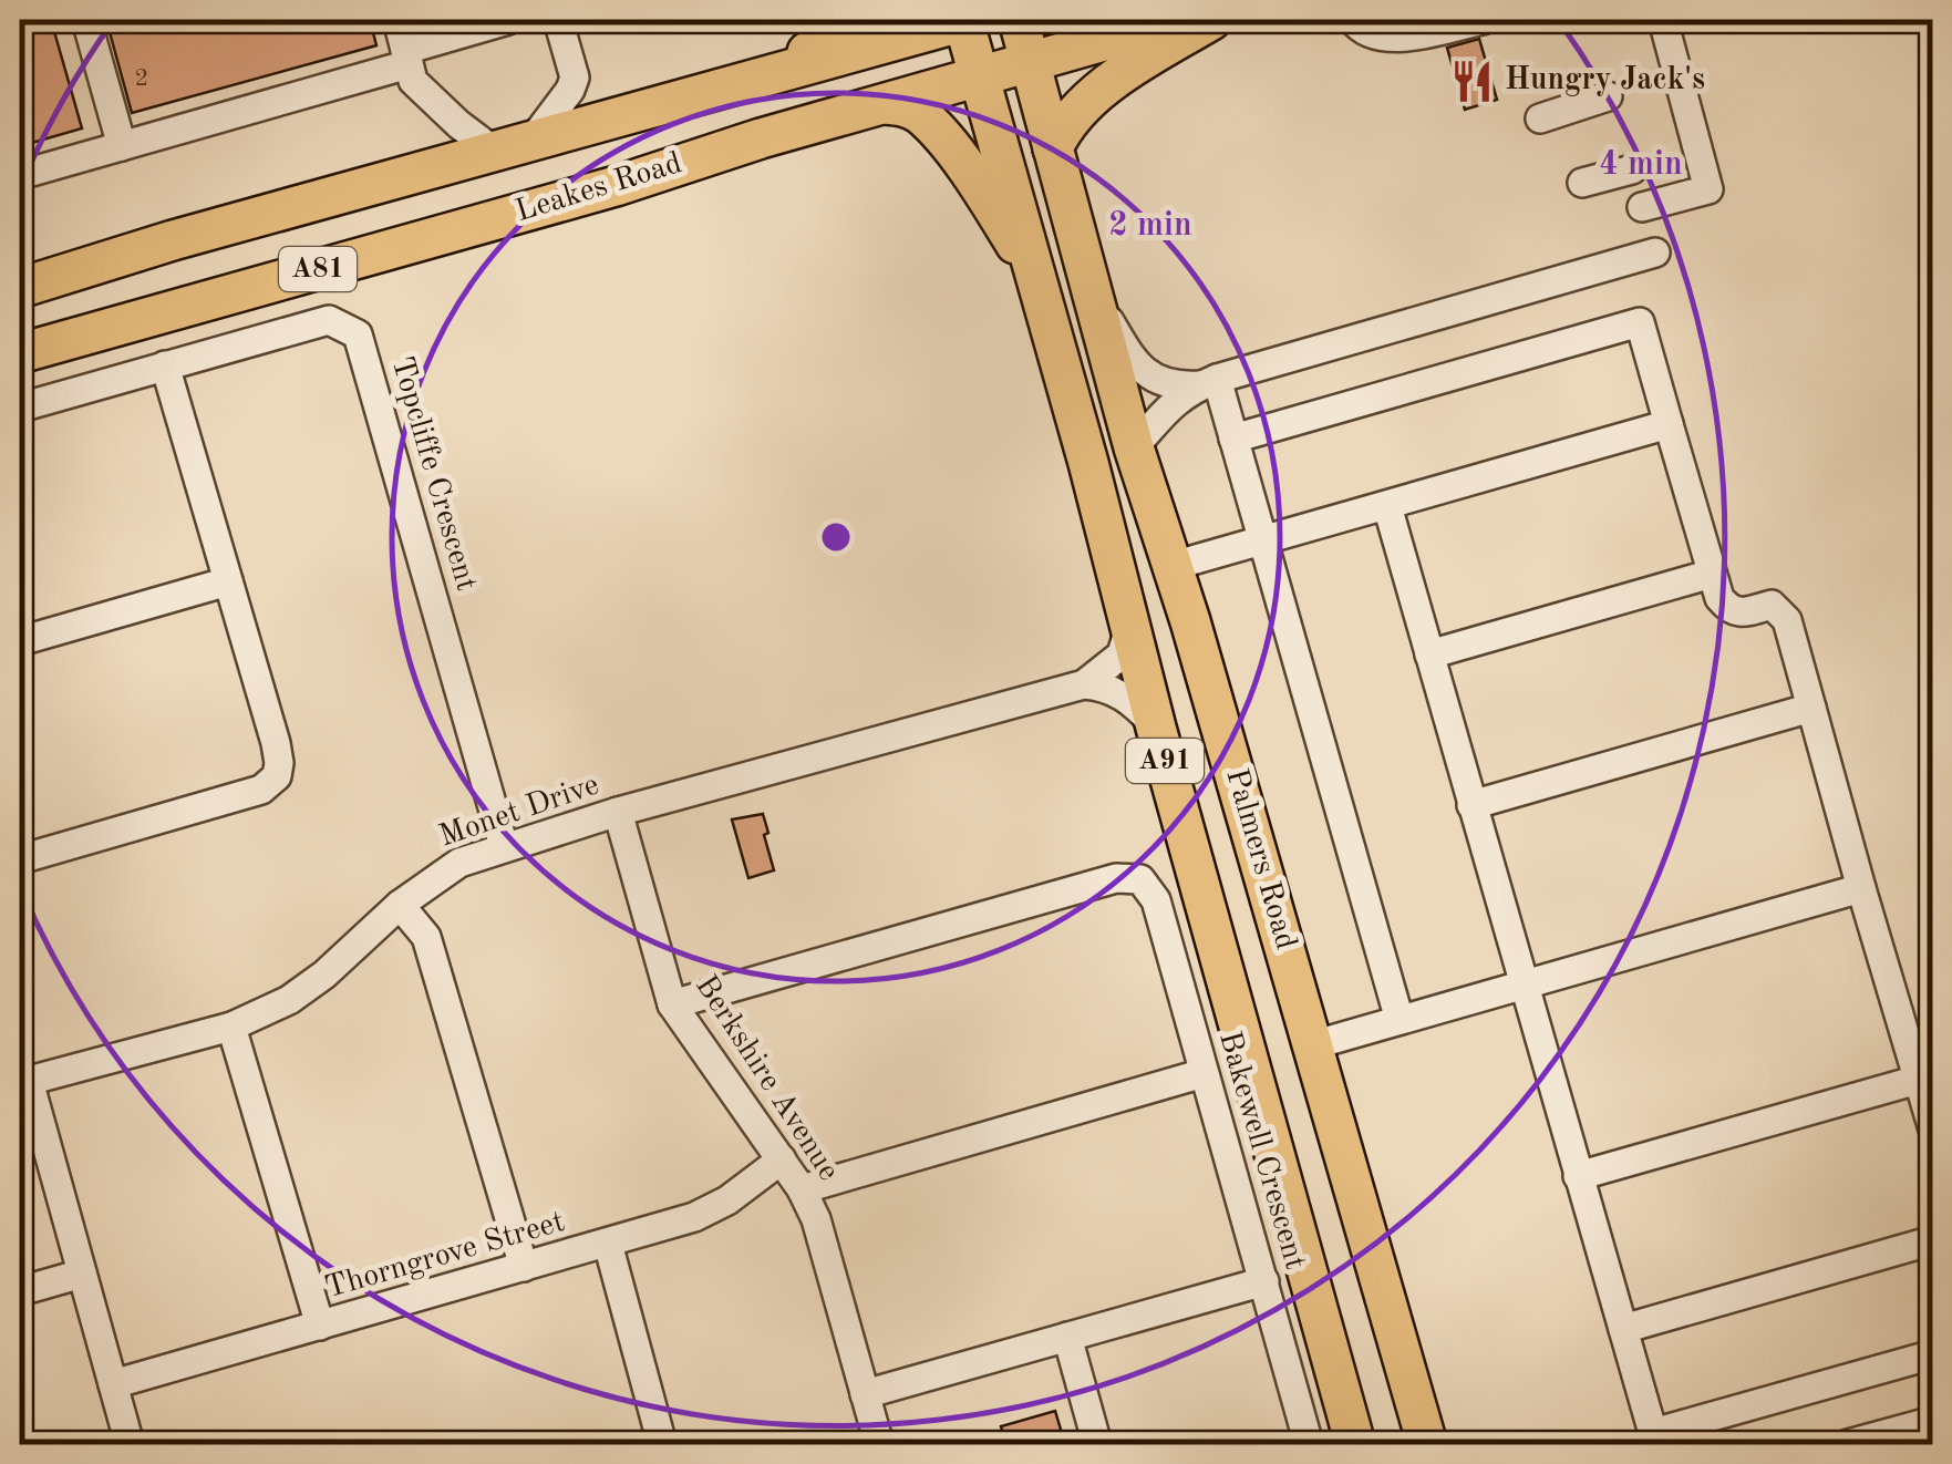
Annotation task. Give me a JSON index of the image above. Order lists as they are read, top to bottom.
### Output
{
  "streets": {
    "highway": [
      "Leakes Road",
      "A81",
      "A91",
      "Palmers Road"
    ],
    "street": [
      "Topcliffe Crescent",
      "Monet Drive",
      "Berkshire Avenue",
      "Bakewell Crescent",
      "Thorngrove Street"
    ]
  },
  "crossings": [
    ["Leakes Road", "Palmers Road"],
    ["Topcliffe Crescent", "Monet Drive"],
    ["Monet Drive", "Palmers Road"],
    ["Monet Drive", "Berkshire Avenue"],
    ["Berkshire Avenue", "Bakewell Crescent"],
    ["Berkshire Avenue", "Thorngrove Street"]
  ],
  "places": {
    "restaurant": ["Hungry Jack's"]
  },
  "house_numbers": ["2"],
  "rings": ["4 min", "2 min"]
}
